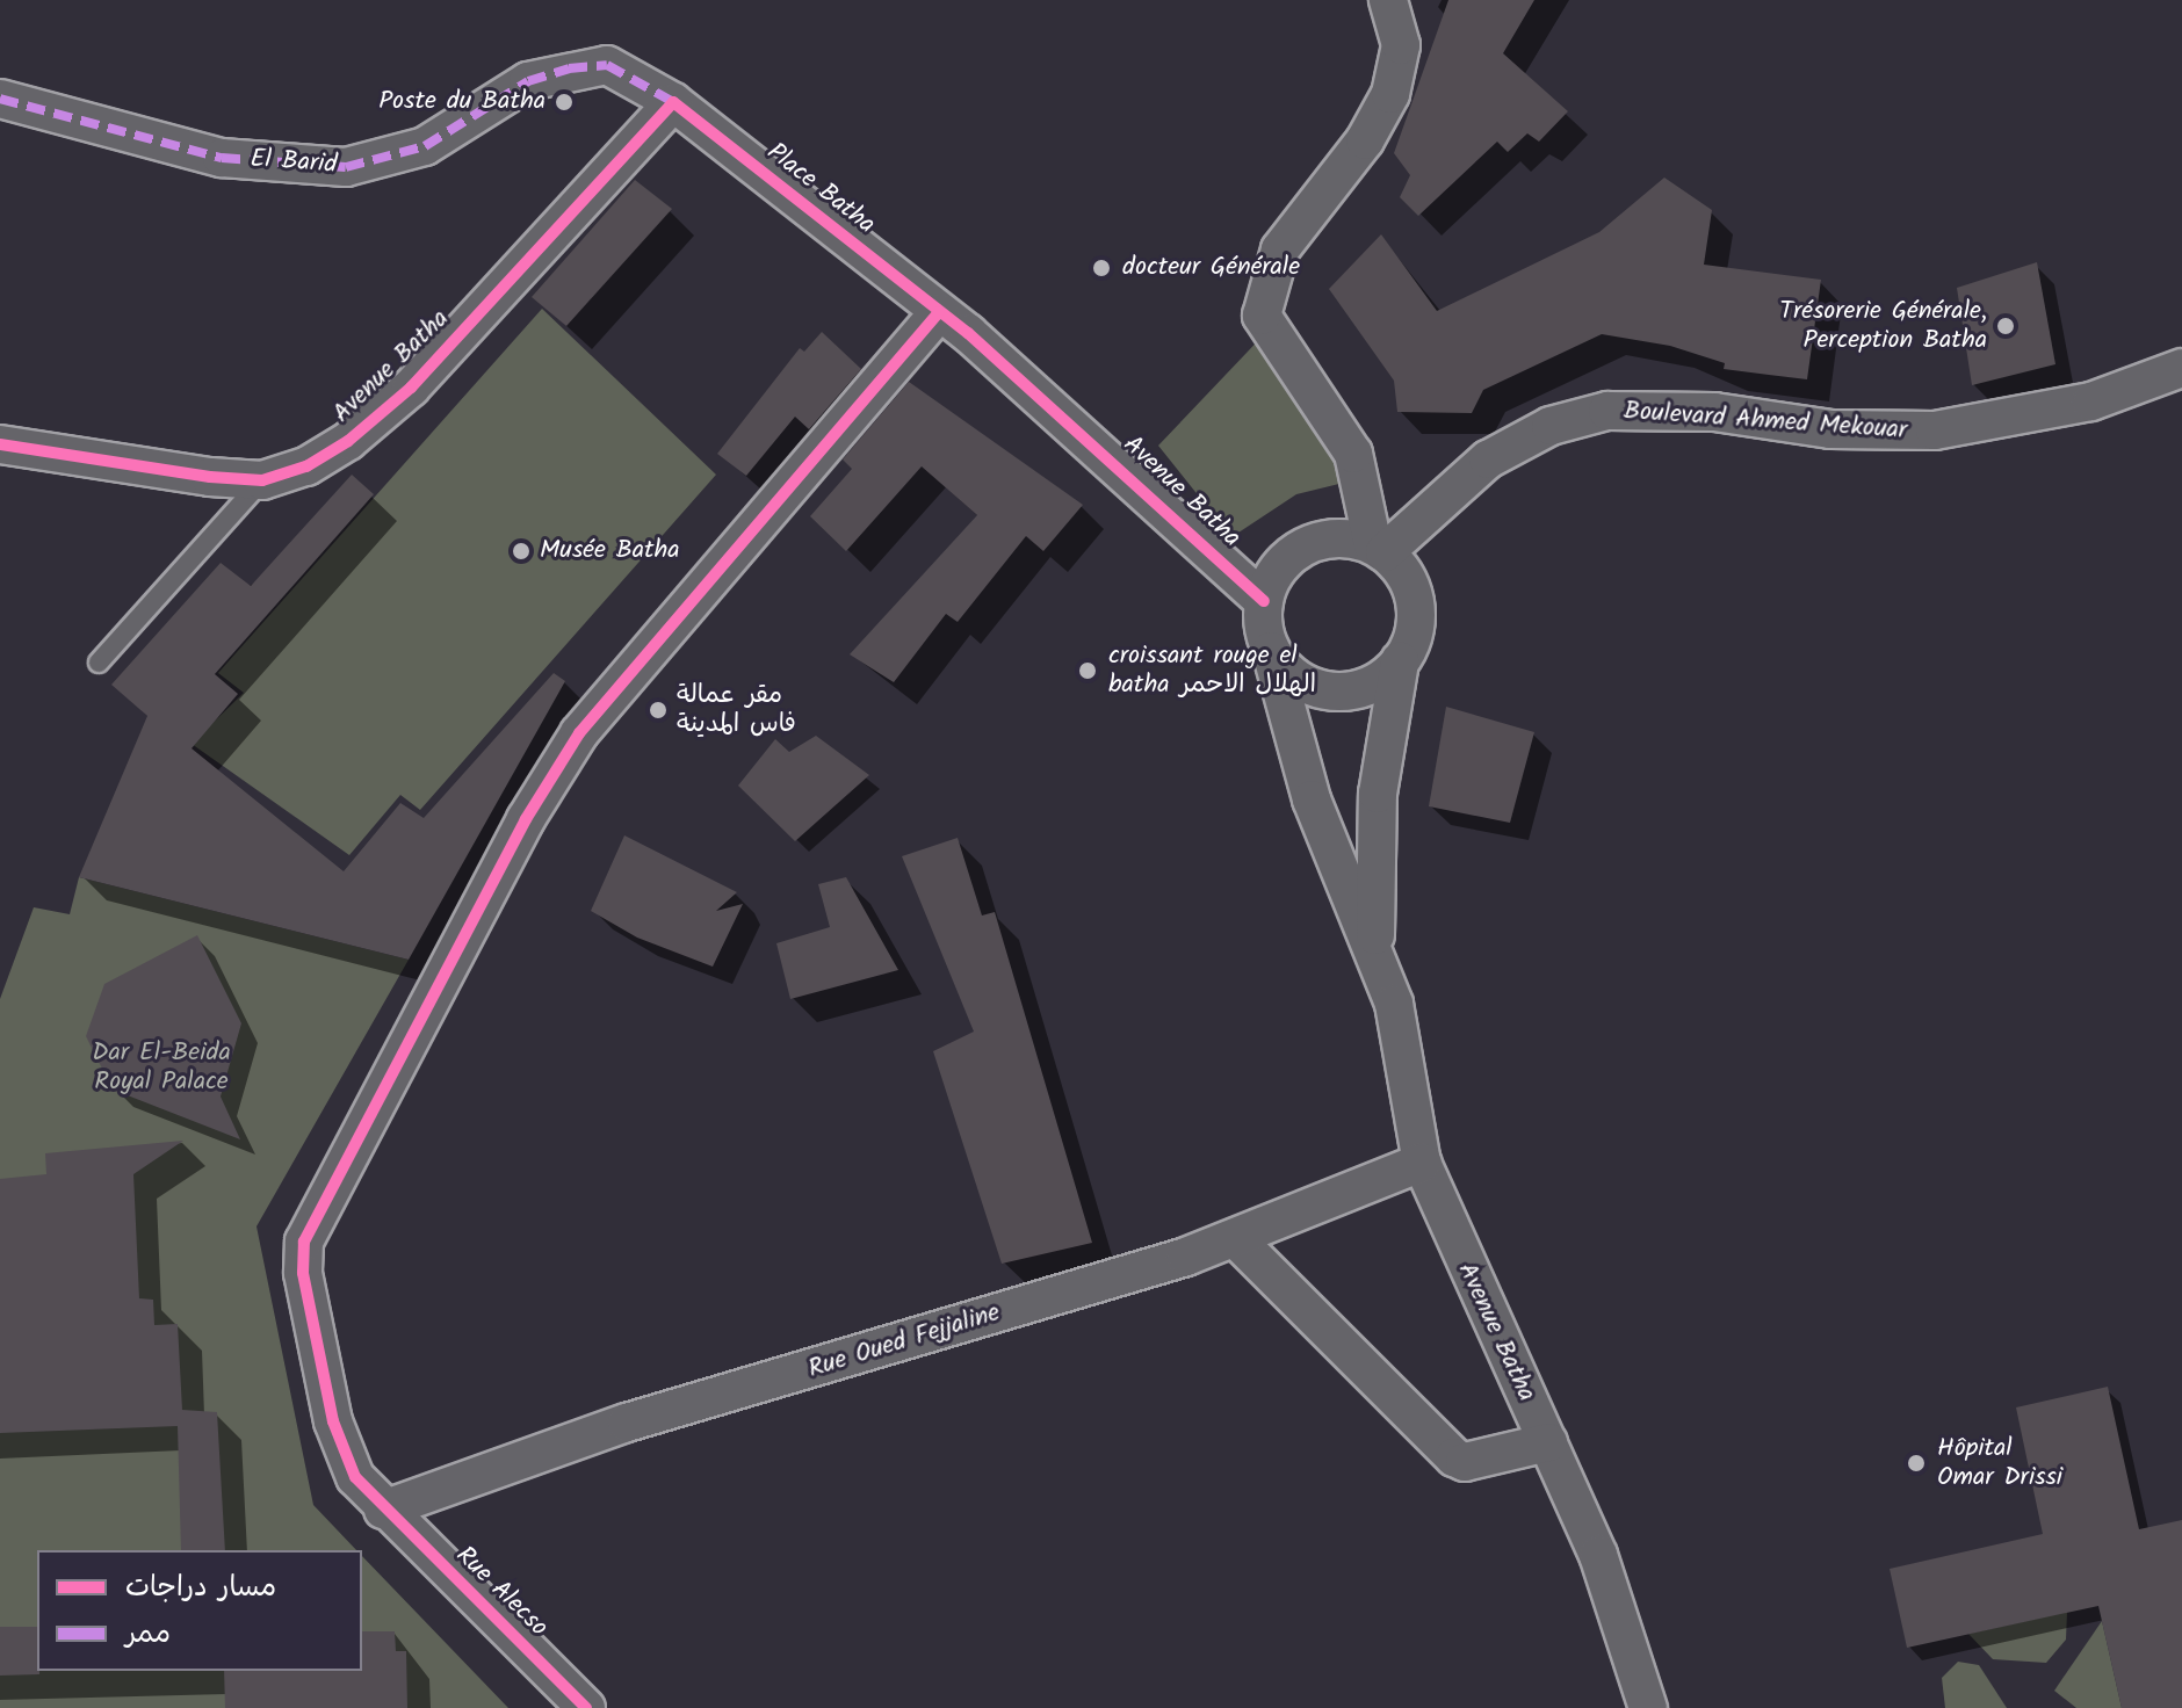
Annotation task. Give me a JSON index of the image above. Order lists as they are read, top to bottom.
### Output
{
  "streets": {
    "street": [
      "El Barid",
      "Place Batha",
      "Avenue Batha",
      "Boulevard Ahmed Mekouar",
      "Rue Oued Fejjaline",
      "Rue Alecso"
    ]
  },
  "crossings": [
    ["El Barid", "Place Batha"],
    ["El Barid", "Avenue Batha"],
    ["Place Batha", "Avenue Batha"],
    ["Place Batha", "Rue Alecso"],
    ["Avenue Batha", "Boulevard Ahmed Mekouar"],
    ["Avenue Batha", "Rue Oued Fejjaline"],
    ["Avenue Batha", "Rue Alecso"],
    ["Rue Oued Fejjaline", "Rue Alecso"]
  ],
  "parks": ["Dar El-Beida Royal Palace"],
  "places": [
    "Poste du Batha",
    "docteur Générale",
    "Trésorerie Générale, Perception Batha",
    "Musée Batha",
    "croissant rouge el batha الهلال الاحمر",
    "مقر عمالة فاس المدينة",
    "Hôpital Omar Drissi"
  ],
  "legend": ["مسار دراجات", "ممر"]
}
